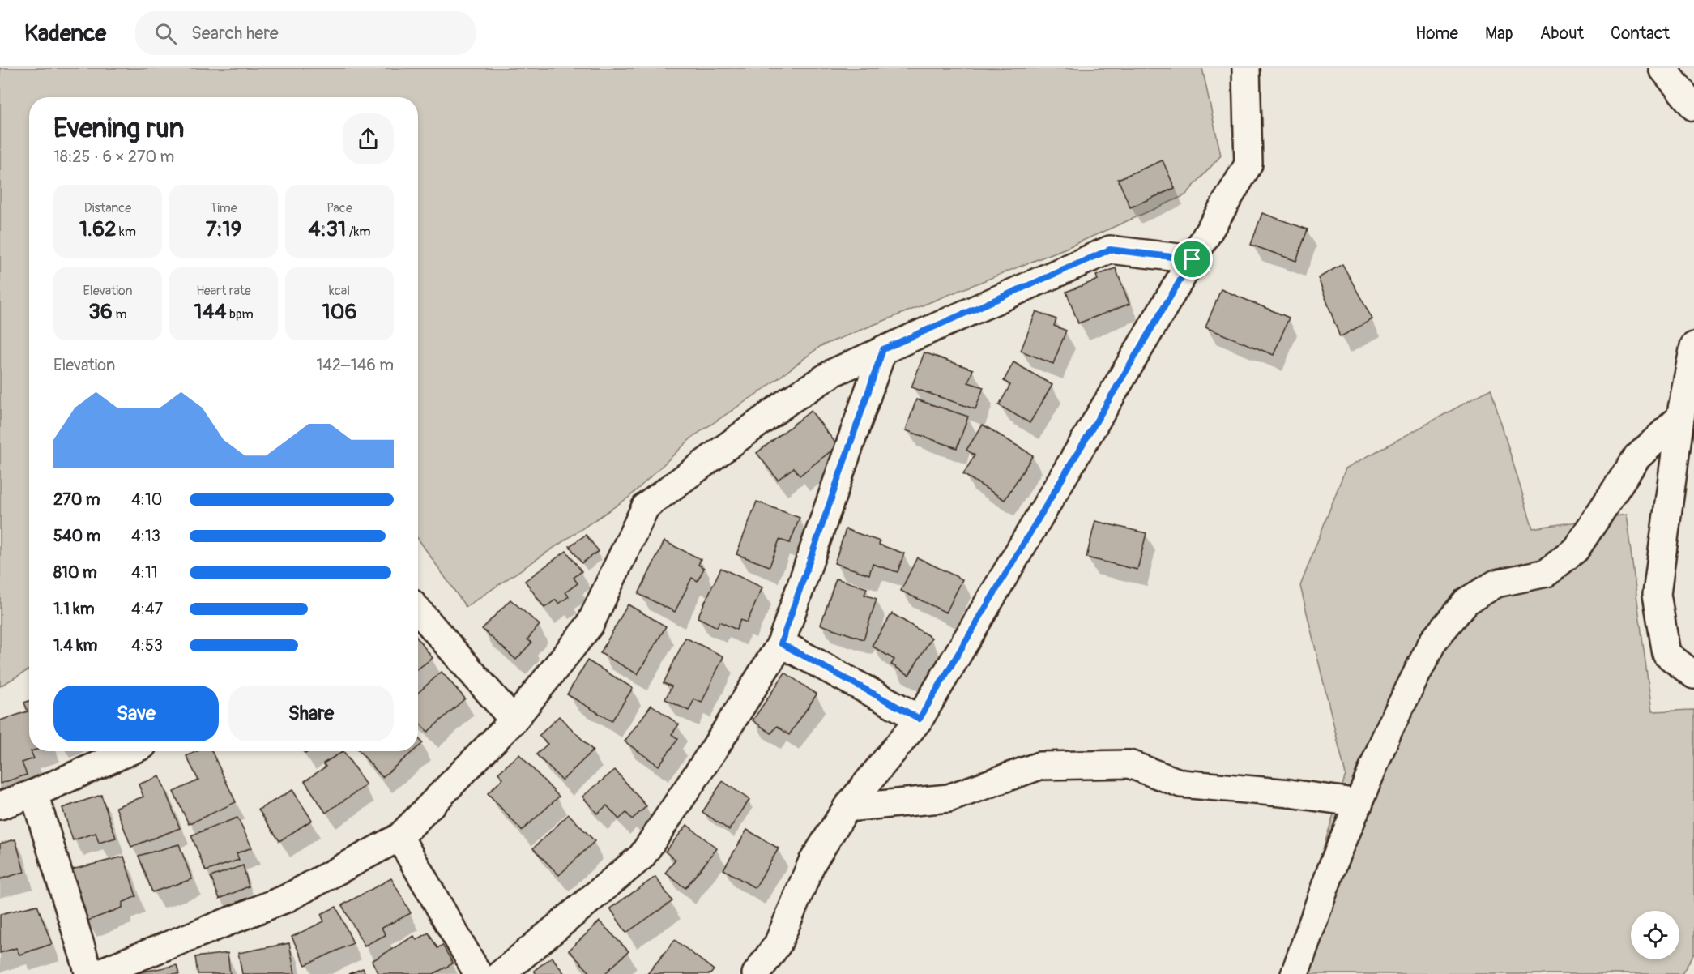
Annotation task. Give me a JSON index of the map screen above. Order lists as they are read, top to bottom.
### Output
{
  "page": {
    "header": "Kadence",
    "search": "Search here",
    "nav": [
      "Home",
      "Map",
      "About",
      "Contact"
    ],
    "heading": ["Evening run", "18:25 · 6 × 270 m"],
    "stats": [
      ["Distance", "1.62 km"],
      ["Time", "7:19"],
      ["Pace", "4:31 /km"],
      ["Elevation", "36 m"],
      ["Heart rate", "144 bpm"],
      ["kcal", "106"]
    ],
    "chart": ["Elevation", "142–146 m"],
    "list": [
      {
        "name": "270 m",
        "note": "4:10"
      },
      {
        "name": "540 m",
        "note": "4:13"
      },
      {
        "name": "810 m",
        "note": "4:11"
      },
      {
        "name": "1.1 km",
        "note": "4:47"
      },
      {
        "name": "1.4 km",
        "note": "4:53"
      }
    ],
    "buttons": ["Save", "Share"]
  }
}
